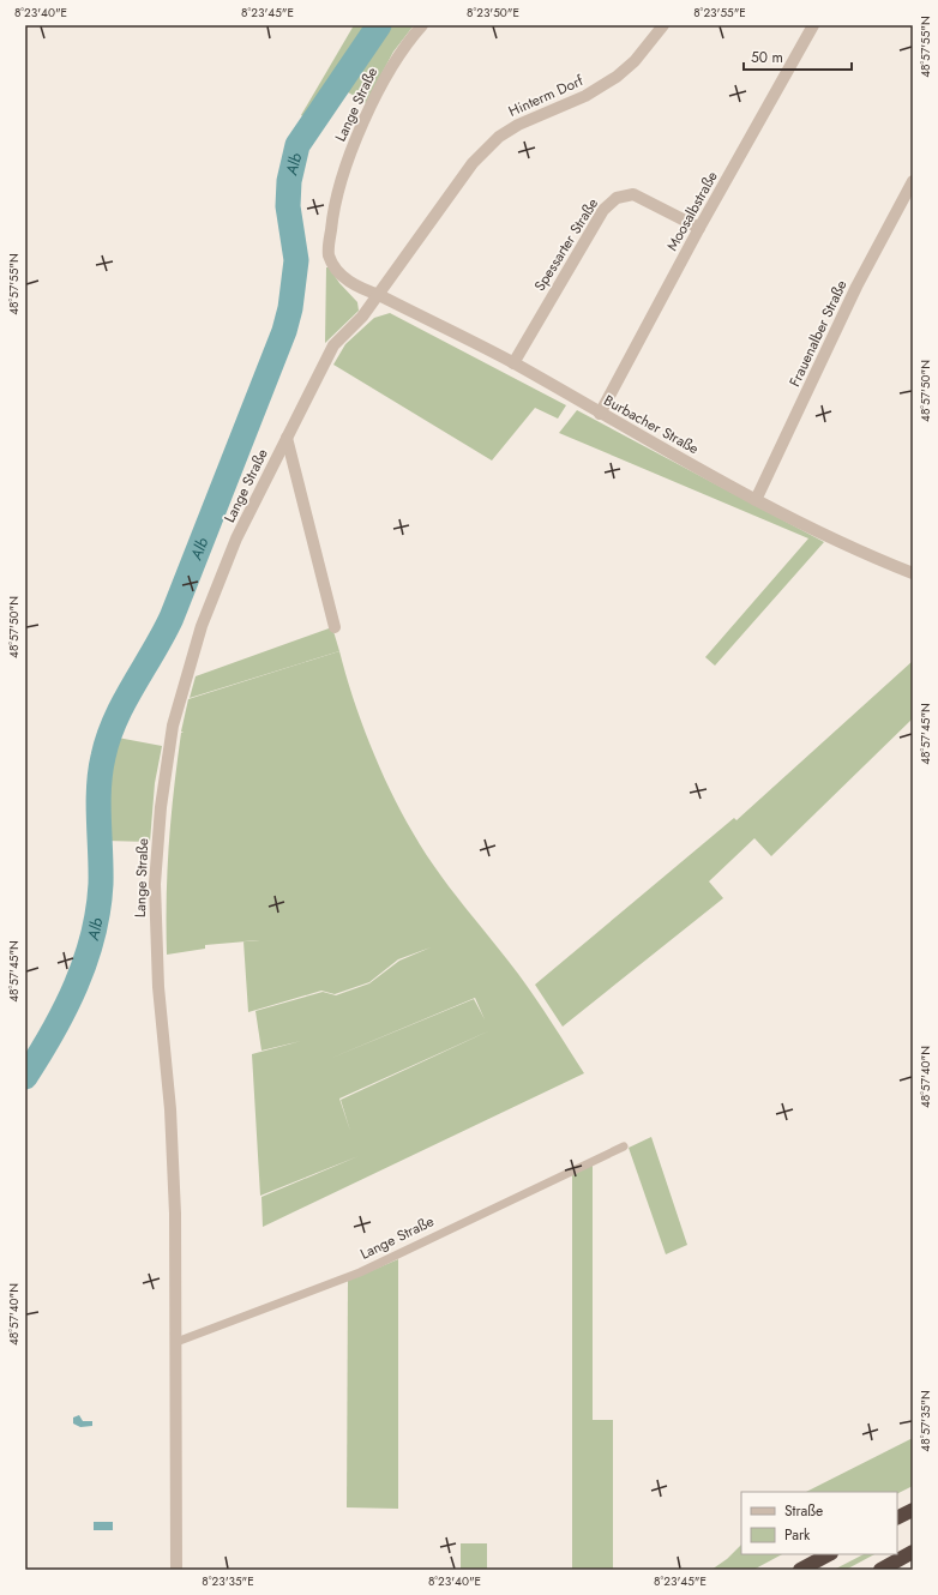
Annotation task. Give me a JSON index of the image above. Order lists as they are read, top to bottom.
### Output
{
  "streets": {
    "street": [
      "Hinterm Dorf",
      "Lange Straße",
      "Moosalbstraße",
      "Spessarter Straße",
      "Frauenalber Straße",
      "Burbacher Straße"
    ]
  },
  "crossings": [
    ["Hinterm Dorf", "Lange Straße"],
    ["Hinterm Dorf", "Burbacher Straße"],
    ["Lange Straße", "Burbacher Straße"],
    ["Moosalbstraße", "Spessarter Straße"],
    ["Moosalbstraße", "Burbacher Straße"],
    ["Spessarter Straße", "Burbacher Straße"],
    ["Frauenalber Straße", "Burbacher Straße"]
  ],
  "water": ["Alb"],
  "legend": ["Straße", "Park"],
  "scale_bar": "50 m",
  "coordinates": [
    "8°23'40\"E",
    "8°23'45\"E",
    "8°23'50\"E",
    "8°23'55\"E",
    "48°57'55\"N",
    "48°57'50\"N",
    "48°57'45\"N",
    "48°57'40\"N",
    "48°57'35\"N",
    "8°23'35\"E"
  ]
}
